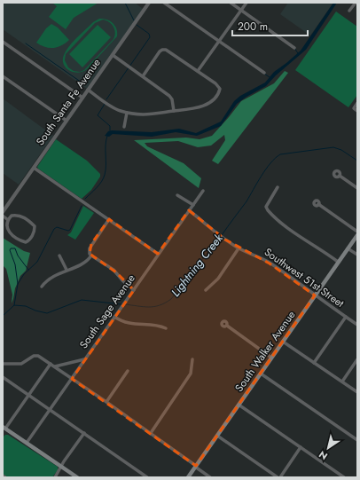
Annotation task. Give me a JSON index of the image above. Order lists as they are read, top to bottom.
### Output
{
  "streets": {
    "main road": ["South Walker Avenue"],
    "street": ["South Santa Fe Avenue", "Southwest 51st Street", "South Sage Avenue"]
  },
  "crossings": [
    ["Southwest 51st Street", "South Sage Avenue"],
    ["Southwest 51st Street", "South Walker Avenue"]
  ],
  "water": ["Lightning Creek"],
  "scale_bar": "200 m",
  "north": "bottom left"
}
